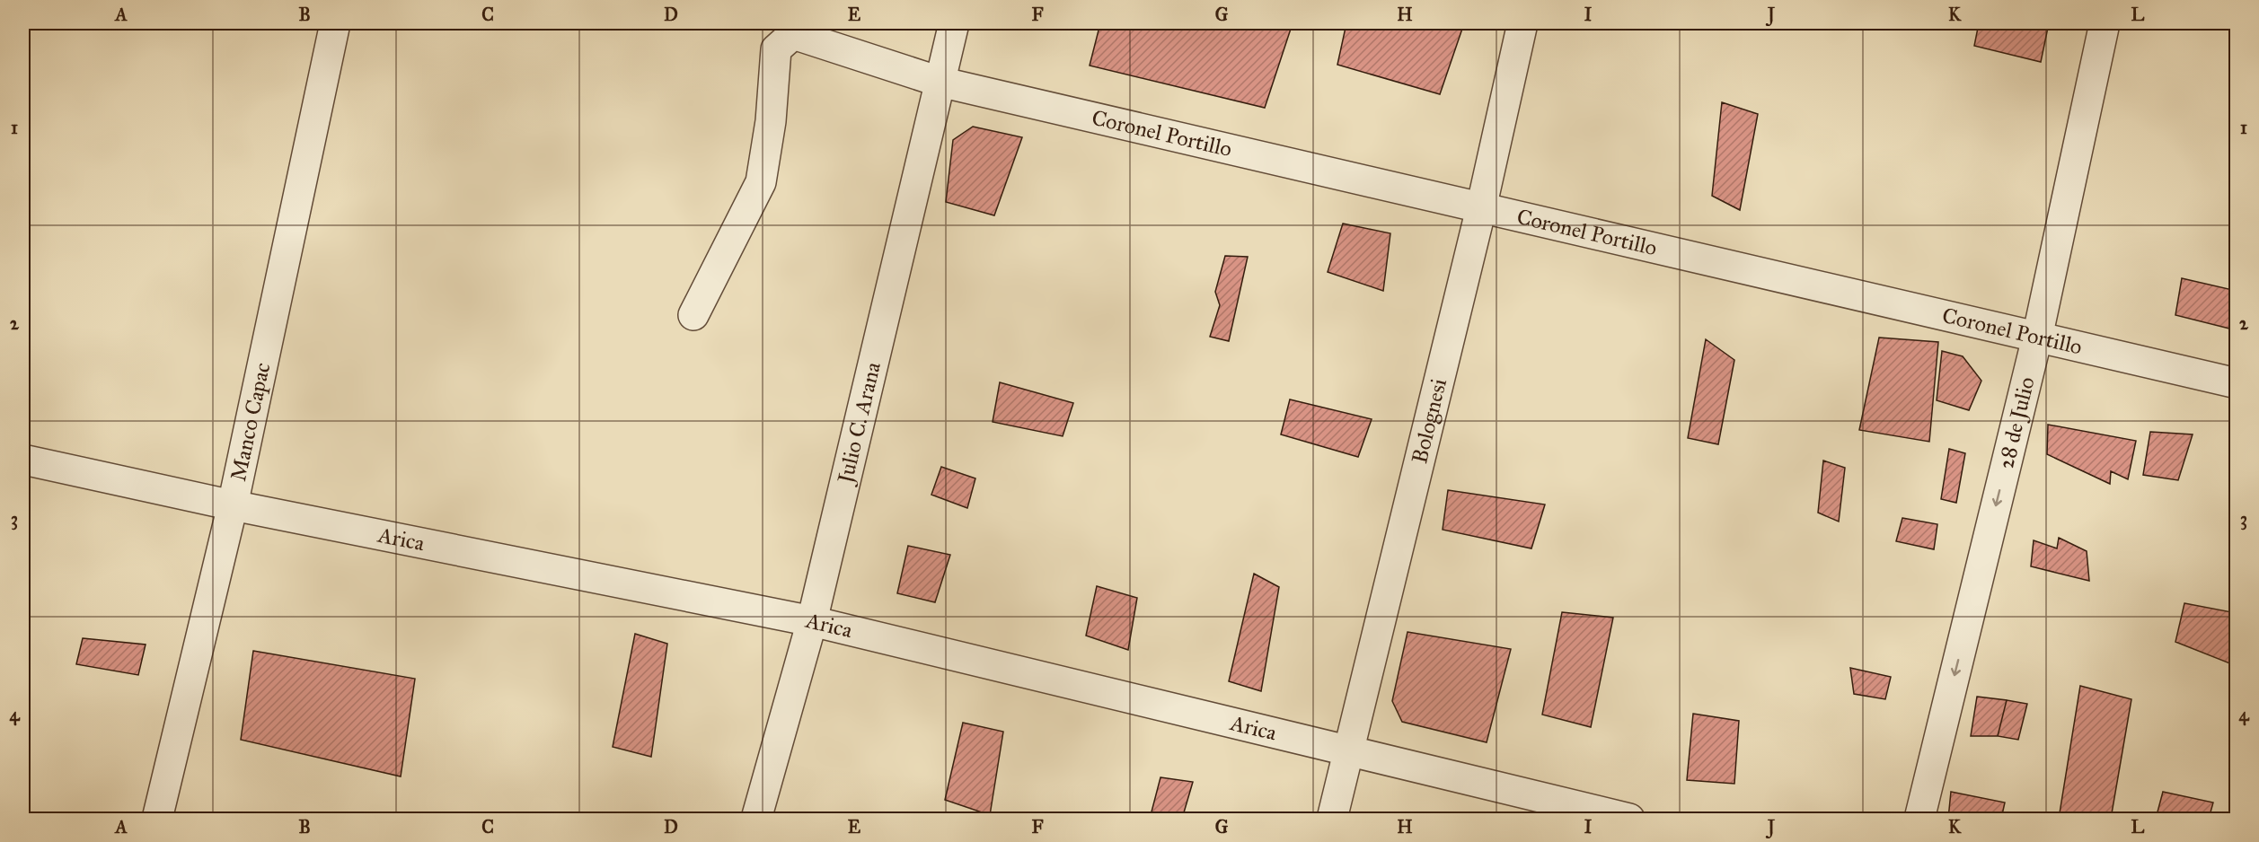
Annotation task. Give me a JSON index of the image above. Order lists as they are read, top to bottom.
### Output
{
  "streets": {
    "street": [
      "Coronel Portillo",
      "Bolognesi",
      "Manco Capac",
      "Julio C. Arana",
      "28 de Julio",
      "Arica"
    ]
  },
  "crossings": [
    ["Coronel Portillo", "Bolognesi"],
    ["Coronel Portillo", "Julio C. Arana"],
    ["Coronel Portillo", "28 de Julio"],
    ["Bolognesi", "Arica"],
    ["Manco Capac", "Arica"],
    ["Julio C. Arana", "Arica"]
  ],
  "one_way": ["28 de Julio"],
  "grid": {
    "columns": [
      "A",
      "B",
      "C",
      "D",
      "E",
      "F",
      "G",
      "H",
      "I",
      "J",
      "K",
      "L"
    ],
    "rows": [
      "1",
      "2",
      "3",
      "4"
    ]
  }
}
